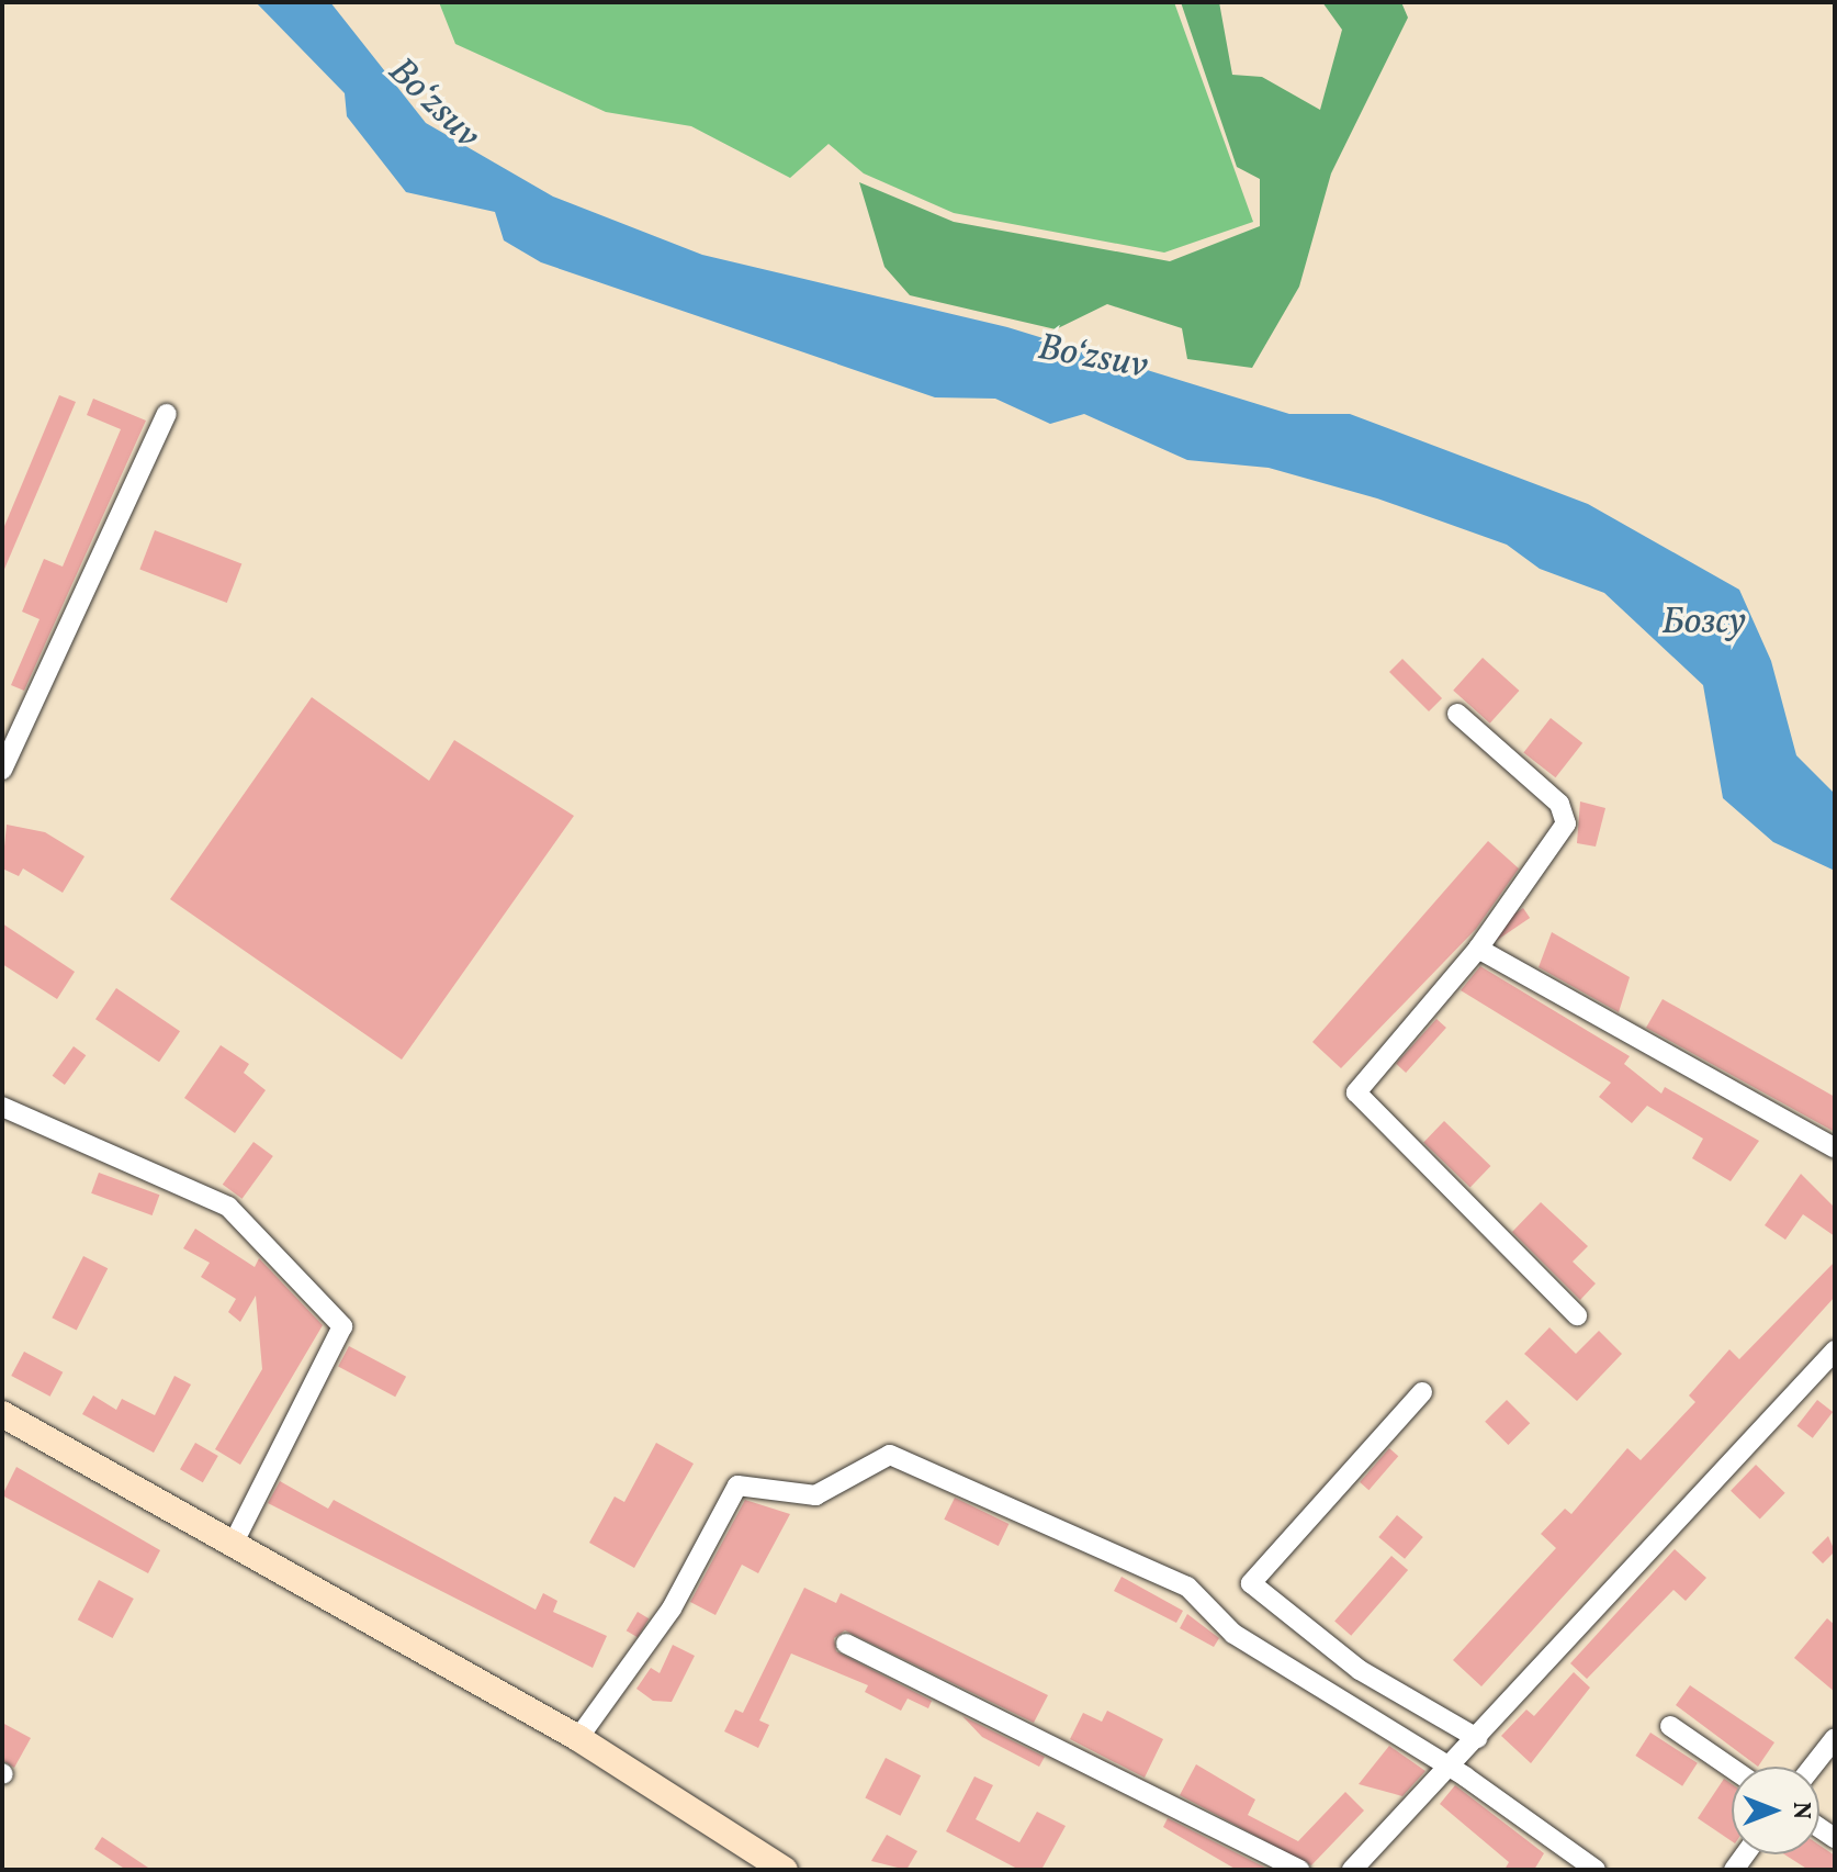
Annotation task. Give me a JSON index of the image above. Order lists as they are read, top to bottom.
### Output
{
  "water": ["Boʻzsuv", "Бозсу"],
  "north": "right"
}
